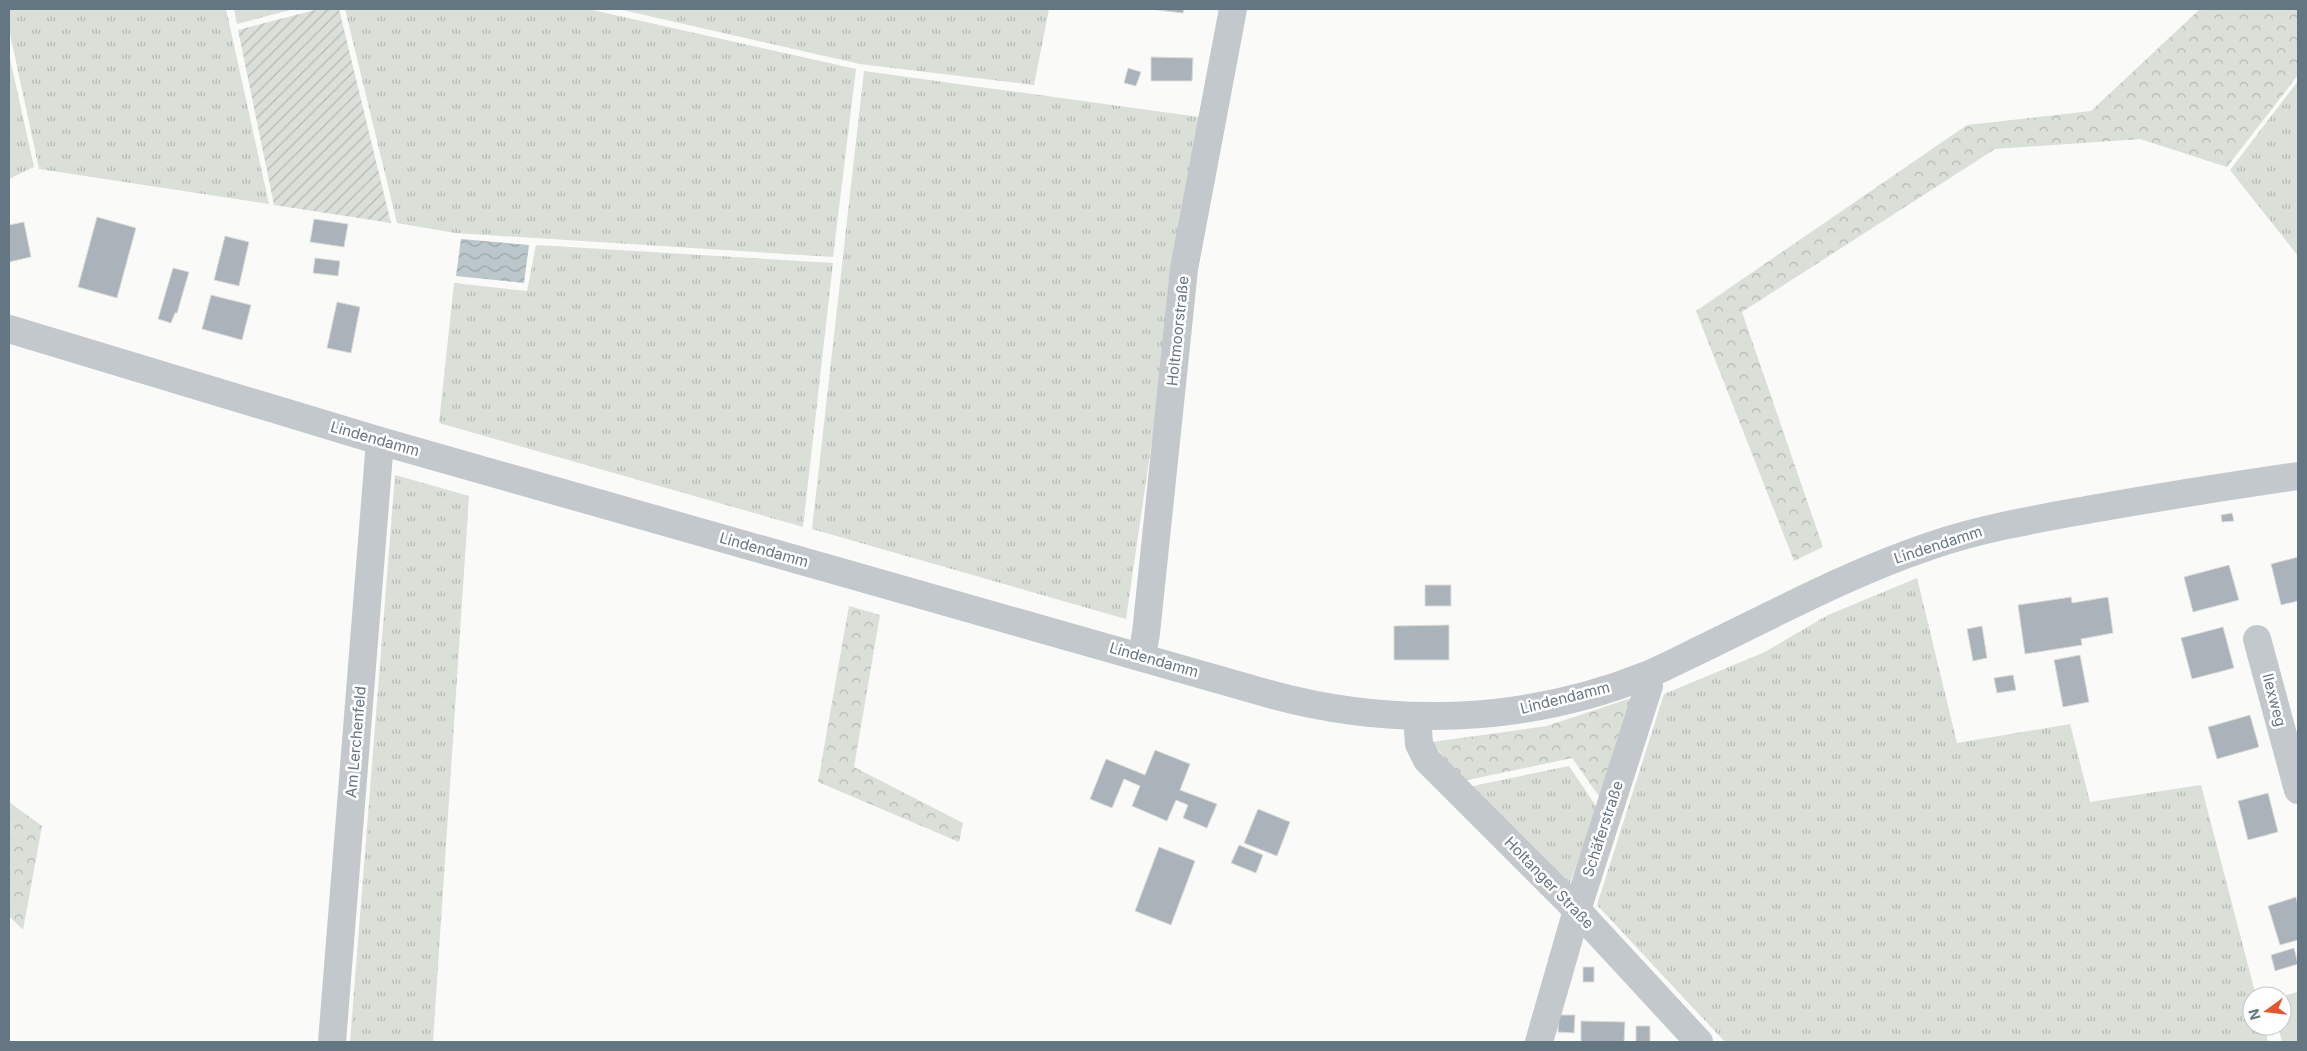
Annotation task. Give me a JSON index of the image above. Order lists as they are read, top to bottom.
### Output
{
  "streets": {
    "street": [
      "Holtmoorstraße",
      "Lindendamm",
      "Ilexweg",
      "Am Lerchenfeld",
      "Schäferstraße",
      "Holtanger Straße"
    ]
  },
  "crossings": [
    ["Holtmoorstraße", "Lindendamm"],
    ["Lindendamm", "Am Lerchenfeld"],
    ["Lindendamm", "Schäferstraße"],
    ["Lindendamm", "Holtanger Straße"],
    ["Schäferstraße", "Holtanger Straße"]
  ],
  "north": "left"
}
